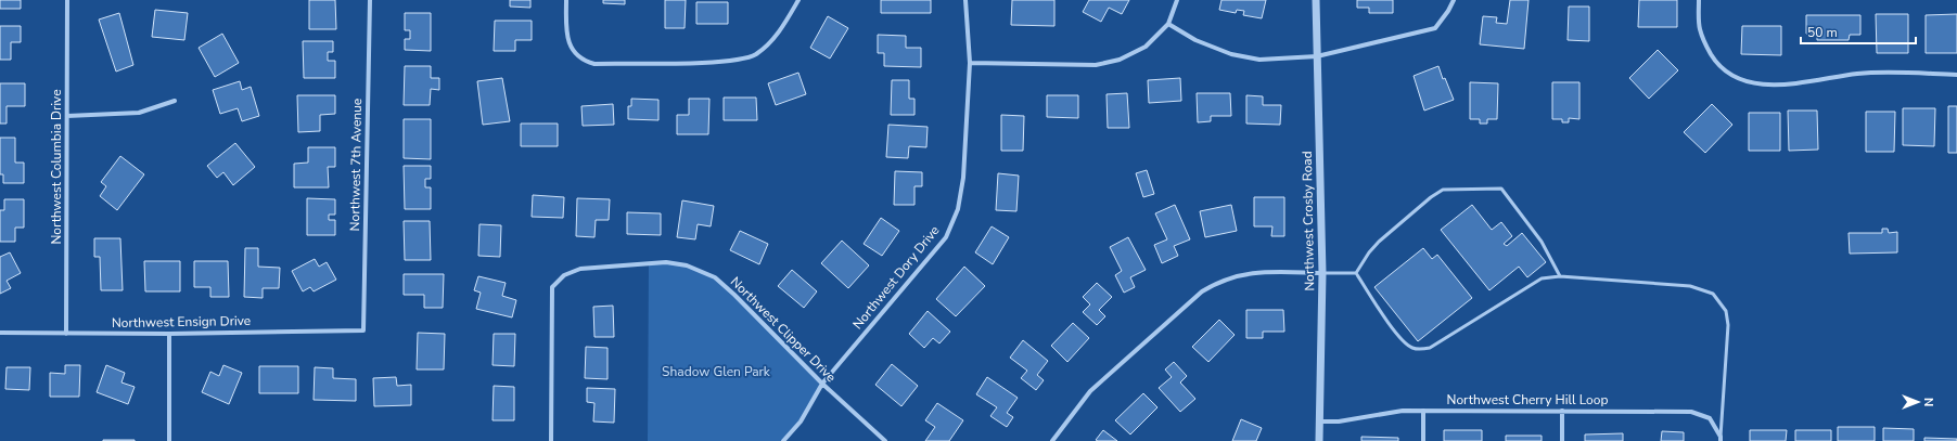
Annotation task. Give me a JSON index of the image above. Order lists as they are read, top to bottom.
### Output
{
  "streets": {
    "street": [
      "Northwest 7th Avenue",
      "Northwest Columbia Drive",
      "Northwest Crosby Road",
      "Northwest Dory Drive",
      "Northwest Ensign Drive",
      "Northwest Clipper Drive",
      "Northwest Cherry Hill Loop"
    ]
  },
  "crossings": [
    ["Northwest 7th Avenue", "Northwest Ensign Drive"],
    ["Northwest Columbia Drive", "Northwest Ensign Drive"],
    ["Northwest Crosby Road", "Northwest Cherry Hill Loop"],
    ["Northwest Dory Drive", "Northwest Clipper Drive"]
  ],
  "parks": ["Shadow Glen Park"],
  "scale_bar": "50 m",
  "north": "right"
}
